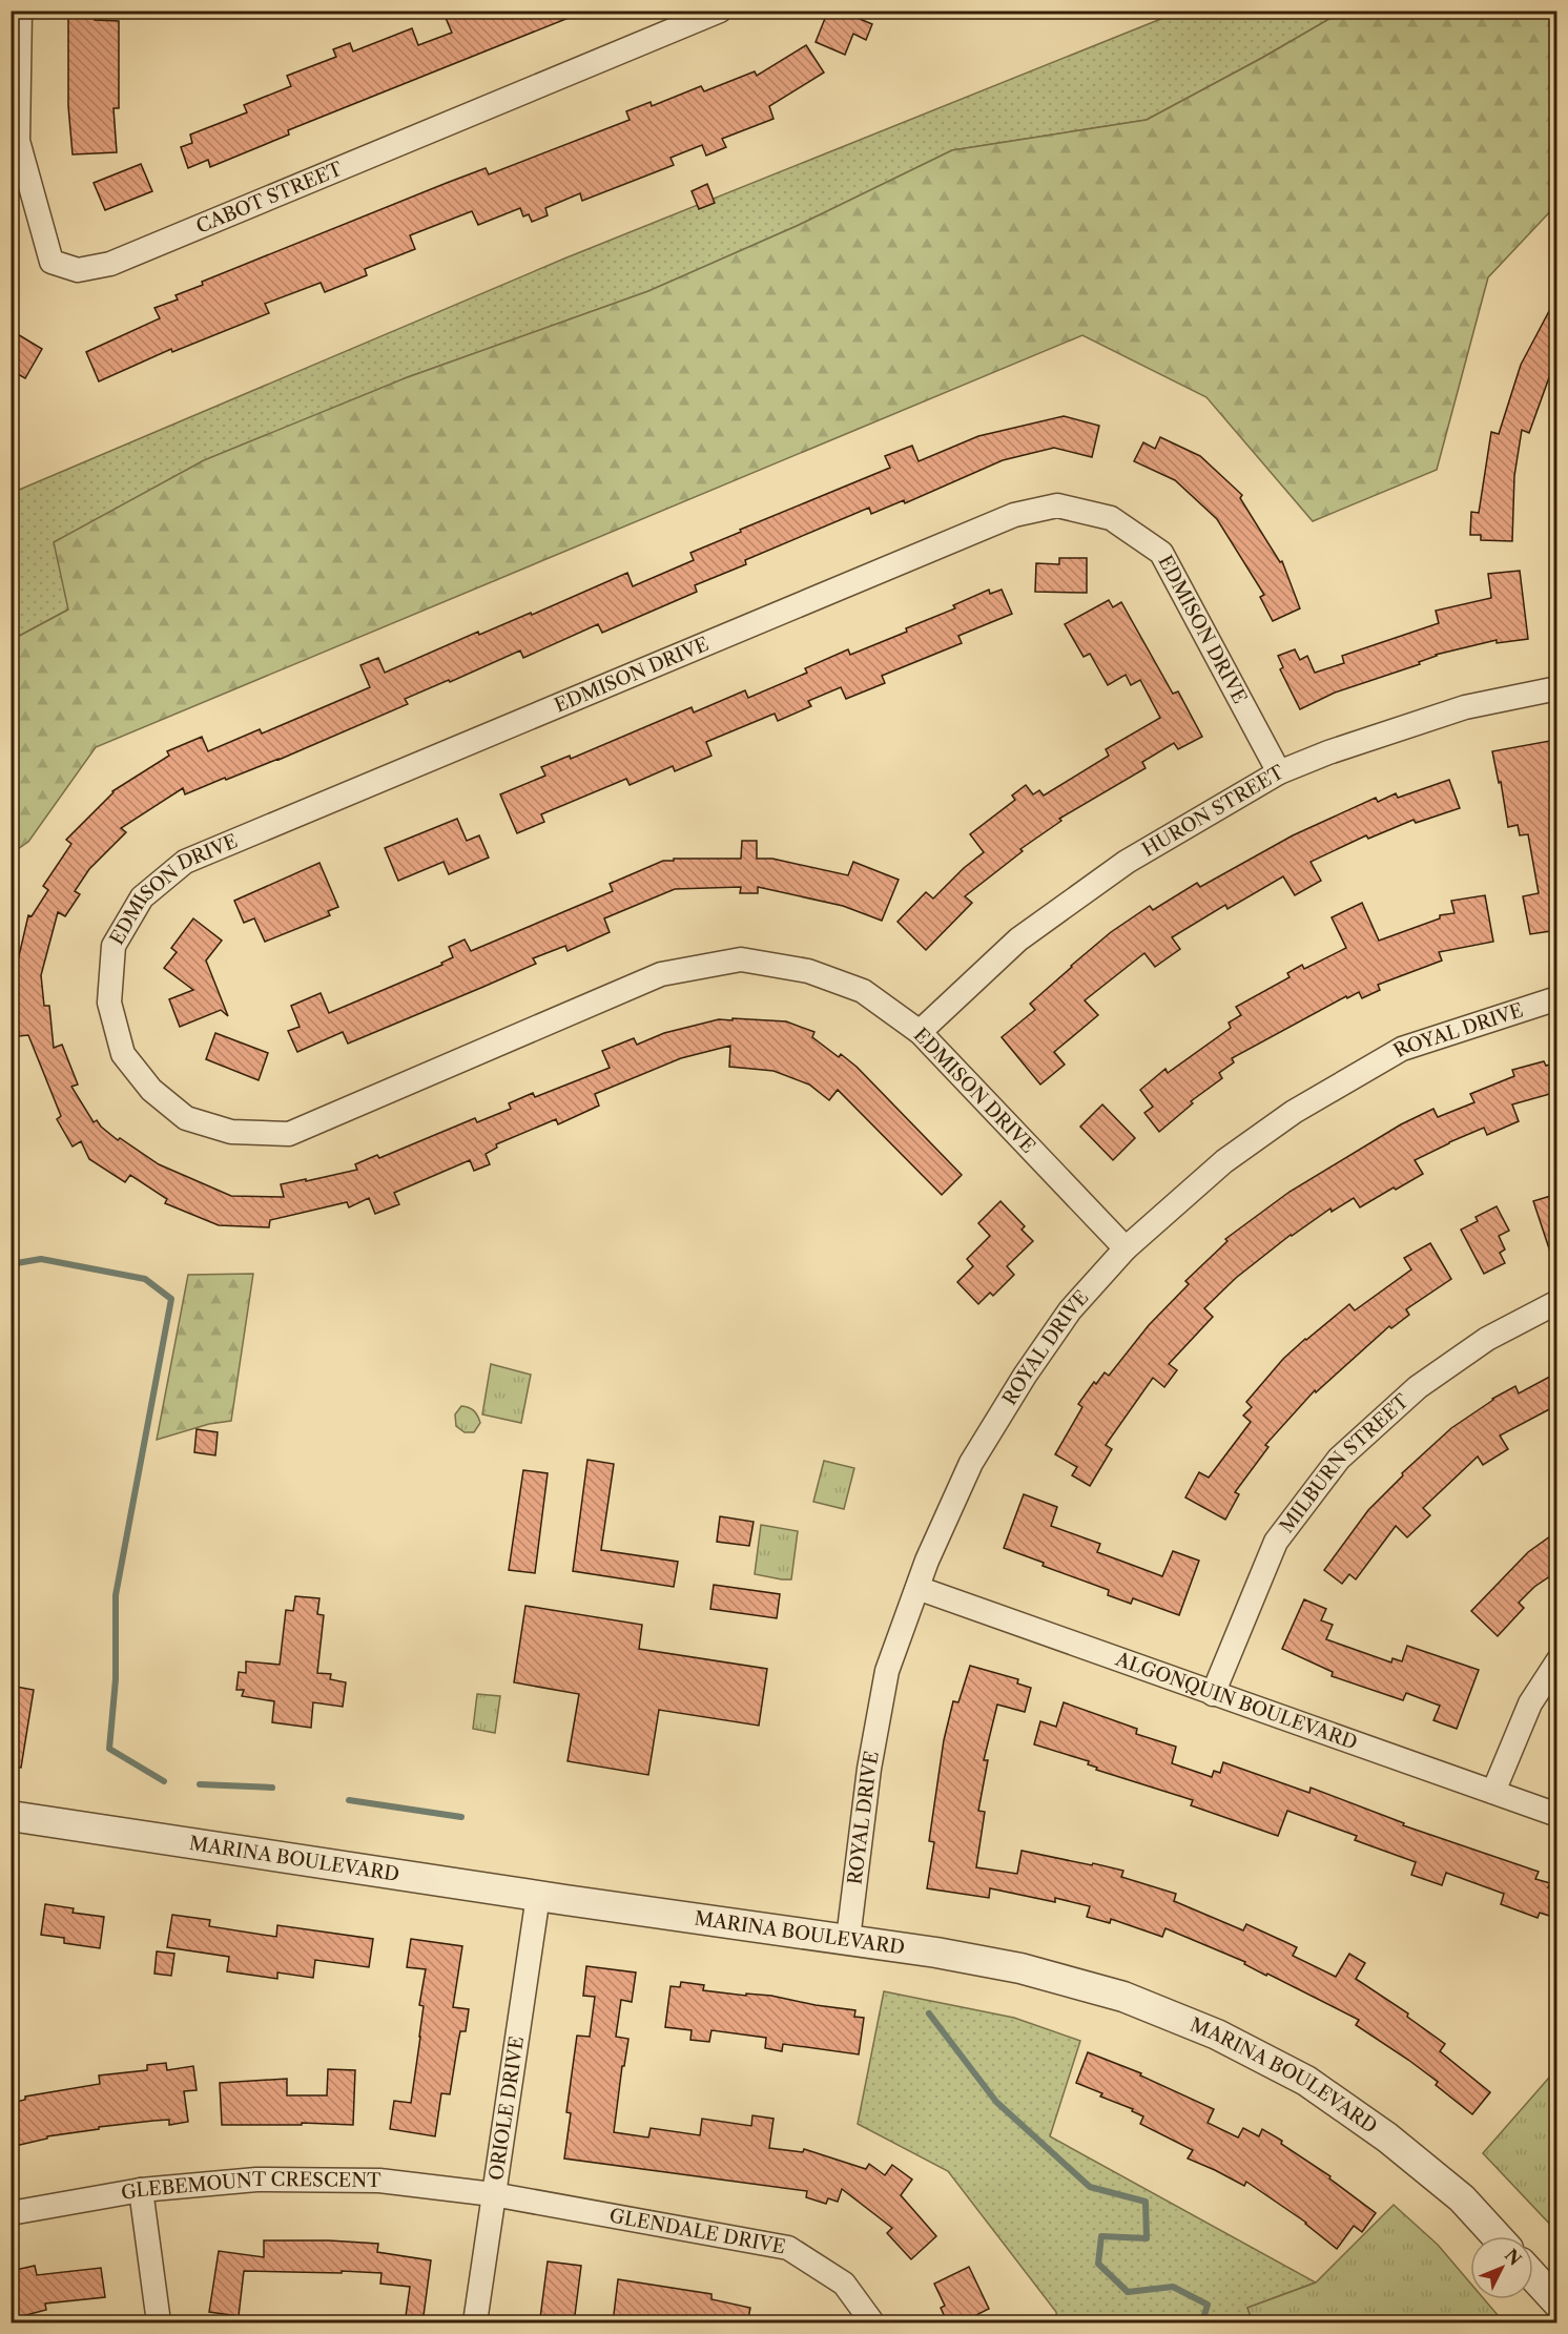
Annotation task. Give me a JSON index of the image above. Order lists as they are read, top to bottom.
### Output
{
  "streets": {
    "street": [
      "CABOT STREET",
      "EDMISON DRIVE",
      "HURON STREET",
      "ROYAL DRIVE",
      "MILBURN STREET",
      "ALGONQUIN BOULEVARD",
      "MARINA BOULEVARD",
      "ORIOLE DRIVE",
      "GLEBEMOUNT CRESCENT",
      "GLENDALE DRIVE"
    ]
  },
  "crossings": [
    ["EDMISON DRIVE", "HURON STREET"],
    ["EDMISON DRIVE", "ROYAL DRIVE"],
    ["ROYAL DRIVE", "ALGONQUIN BOULEVARD"],
    ["ROYAL DRIVE", "MARINA BOULEVARD"],
    ["MILBURN STREET", "ALGONQUIN BOULEVARD"],
    ["MARINA BOULEVARD", "ORIOLE DRIVE"],
    ["ORIOLE DRIVE", "GLEBEMOUNT CRESCENT"],
    ["ORIOLE DRIVE", "GLENDALE DRIVE"],
    ["GLEBEMOUNT CRESCENT", "GLENDALE DRIVE"]
  ],
  "north": "top right"
}
